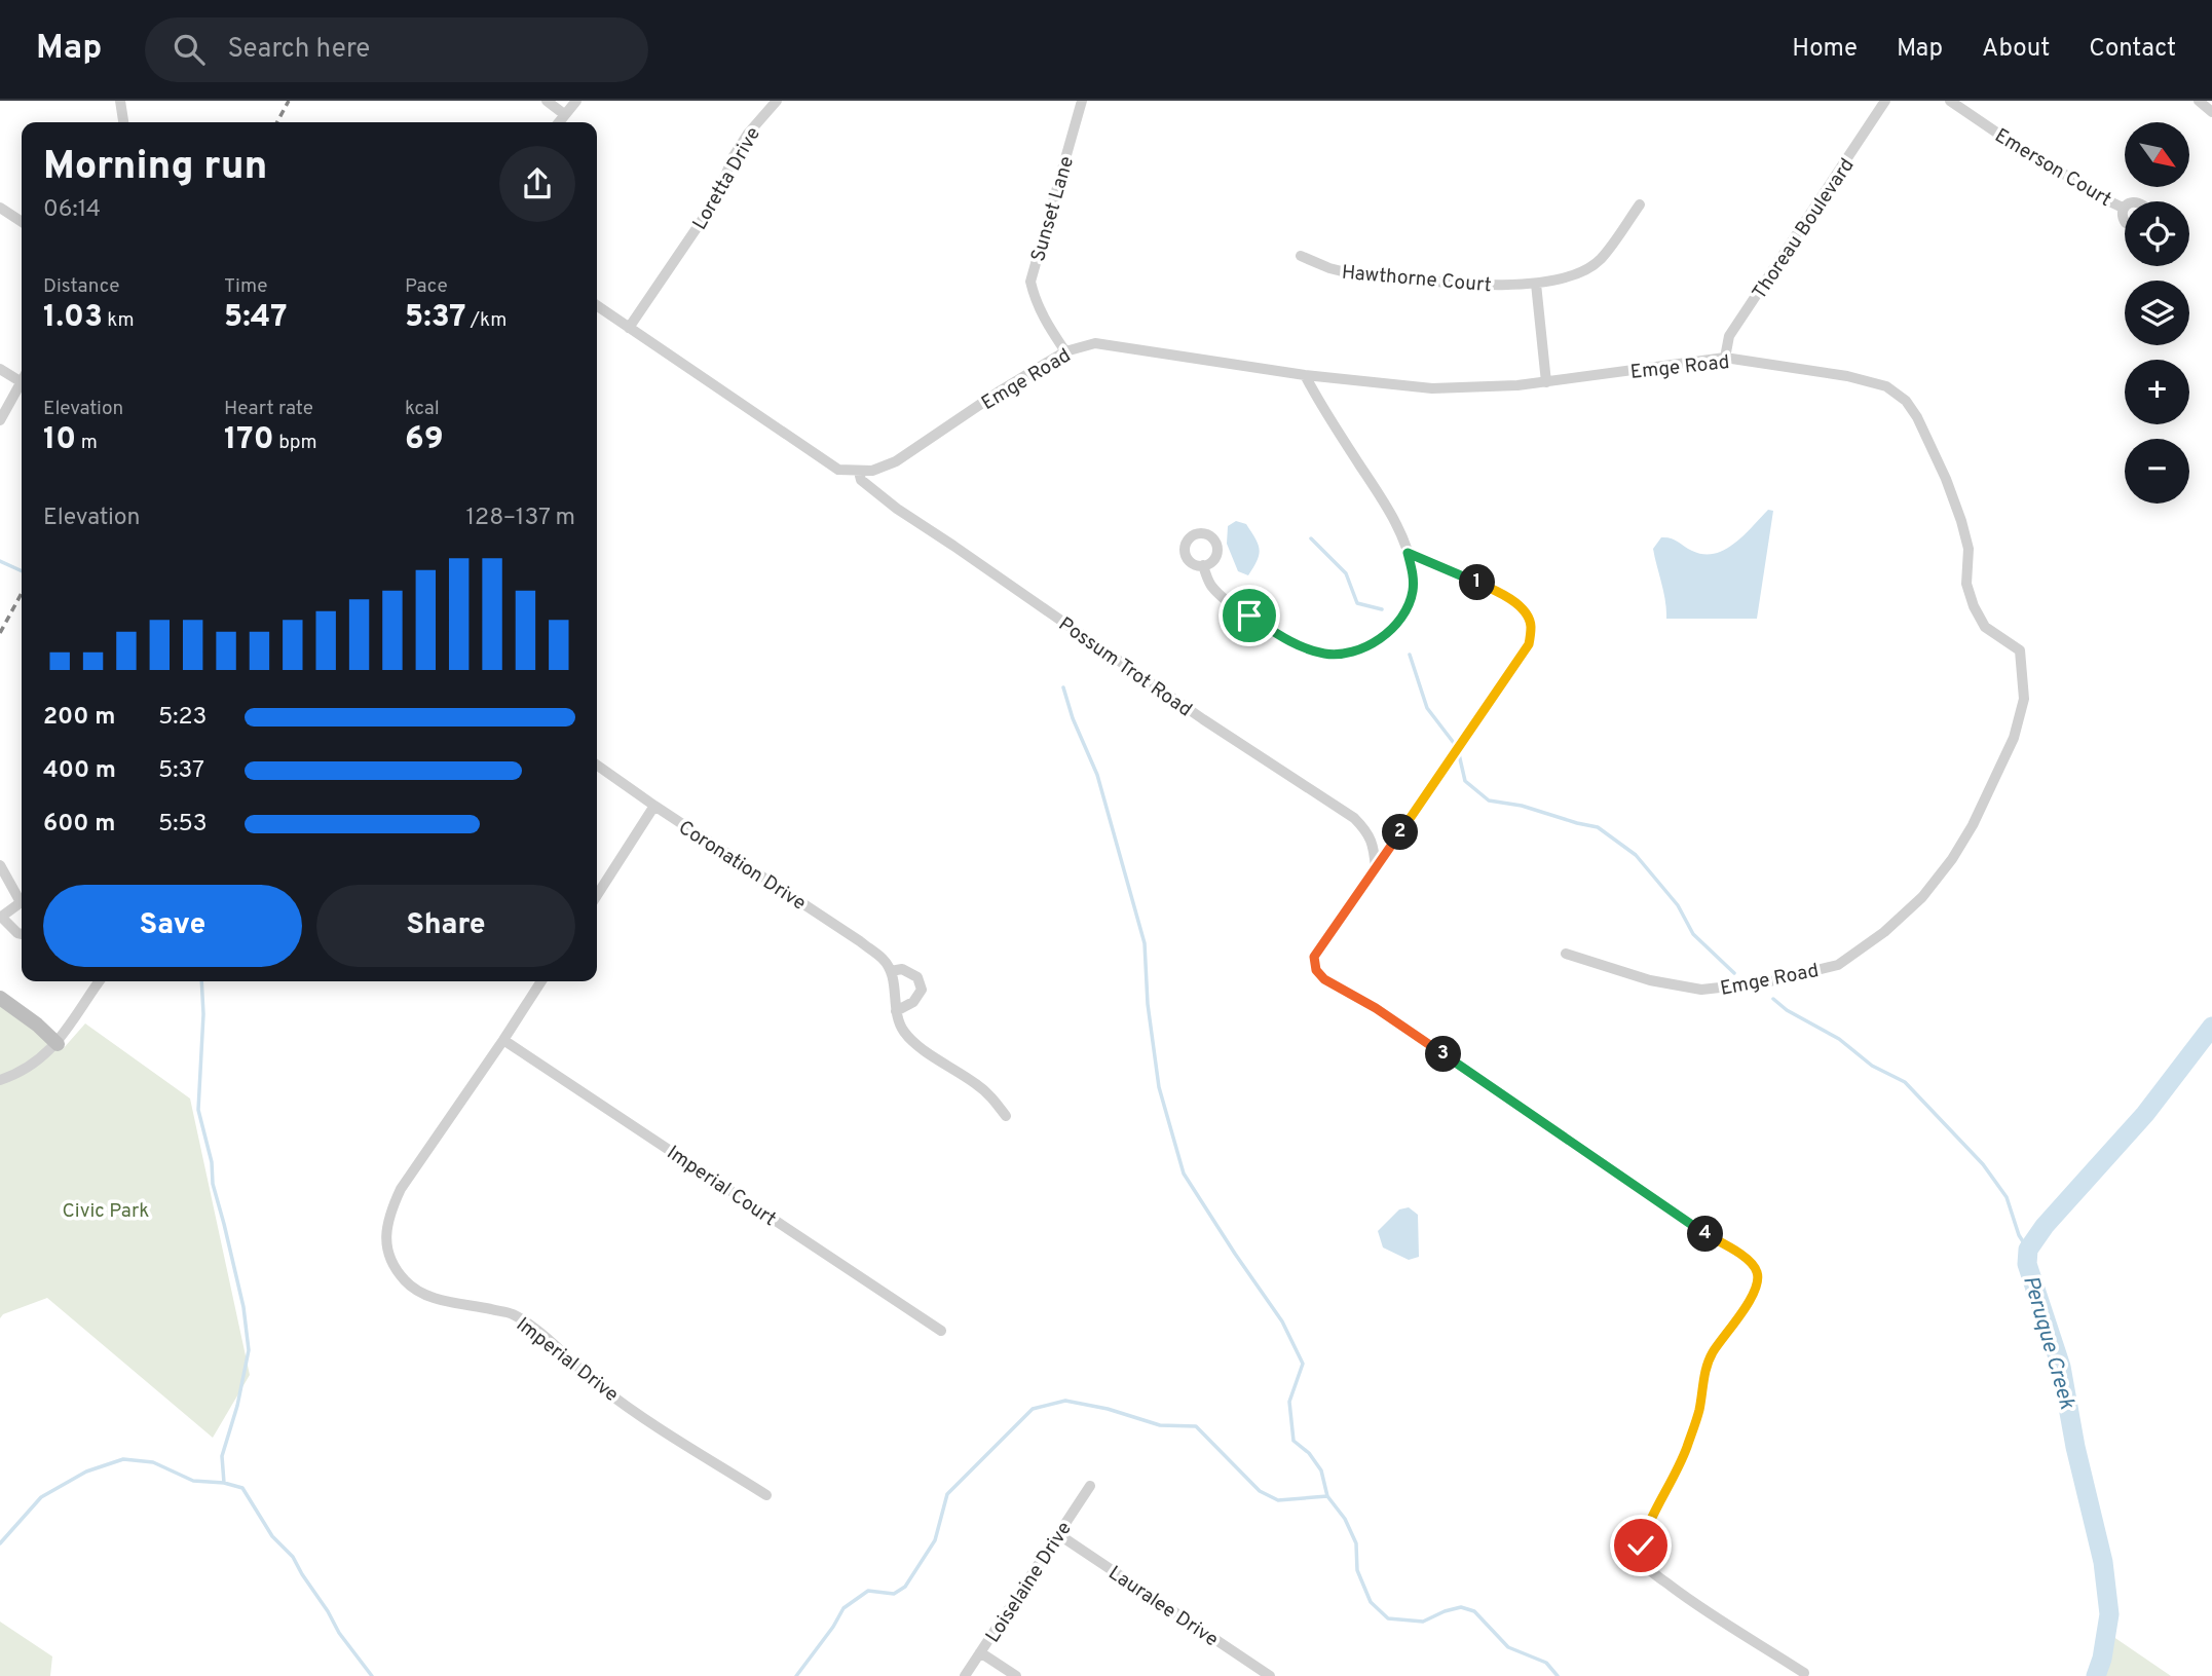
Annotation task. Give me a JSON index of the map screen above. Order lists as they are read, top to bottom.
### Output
{
  "streets": {
    "street": [
      "Emerson Court",
      "Loretta Drive",
      "Sunset Lane",
      "Thoreau Boulevard",
      "Hawthorne Court",
      "Emge Road",
      "Possum Trot Road",
      "Coronation Drive",
      "Imperial Court",
      "Imperial Drive",
      "Loiselaine Drive",
      "Lauralee Drive"
    ]
  },
  "crossings": [
    ["Sunset Lane", "Emge Road"],
    ["Thoreau Boulevard", "Emge Road"],
    ["Emge Road", "Possum Trot Road"],
    ["Imperial Court", "Imperial Drive"],
    ["Loiselaine Drive", "Lauralee Drive"]
  ],
  "water": ["Peruque Creek"],
  "parks": ["Civic Park"],
  "north": "bottom right",
  "page": {
    "header": "Map",
    "search": "Search here",
    "nav": [
      "Home",
      "Map",
      "About",
      "Contact"
    ],
    "map_buttons": ["+", "−"],
    "heading": ["Morning run", "06:14"],
    "stats": [
      ["Distance", "1.03 km"],
      ["Time", "5:47"],
      ["Pace", "5:37 /km"],
      ["Elevation", "10 m"],
      ["Heart rate", "170 bpm"],
      ["kcal", "69"]
    ],
    "chart": ["Elevation", "128–137 m"],
    "pins": [
      "1",
      "2",
      "3",
      "4"
    ],
    "list": [
      {
        "name": "200 m",
        "note": "5:23"
      },
      {
        "name": "400 m",
        "note": "5:37"
      },
      {
        "name": "600 m",
        "note": "5:53"
      }
    ],
    "buttons": ["Save", "Share"]
  }
}
